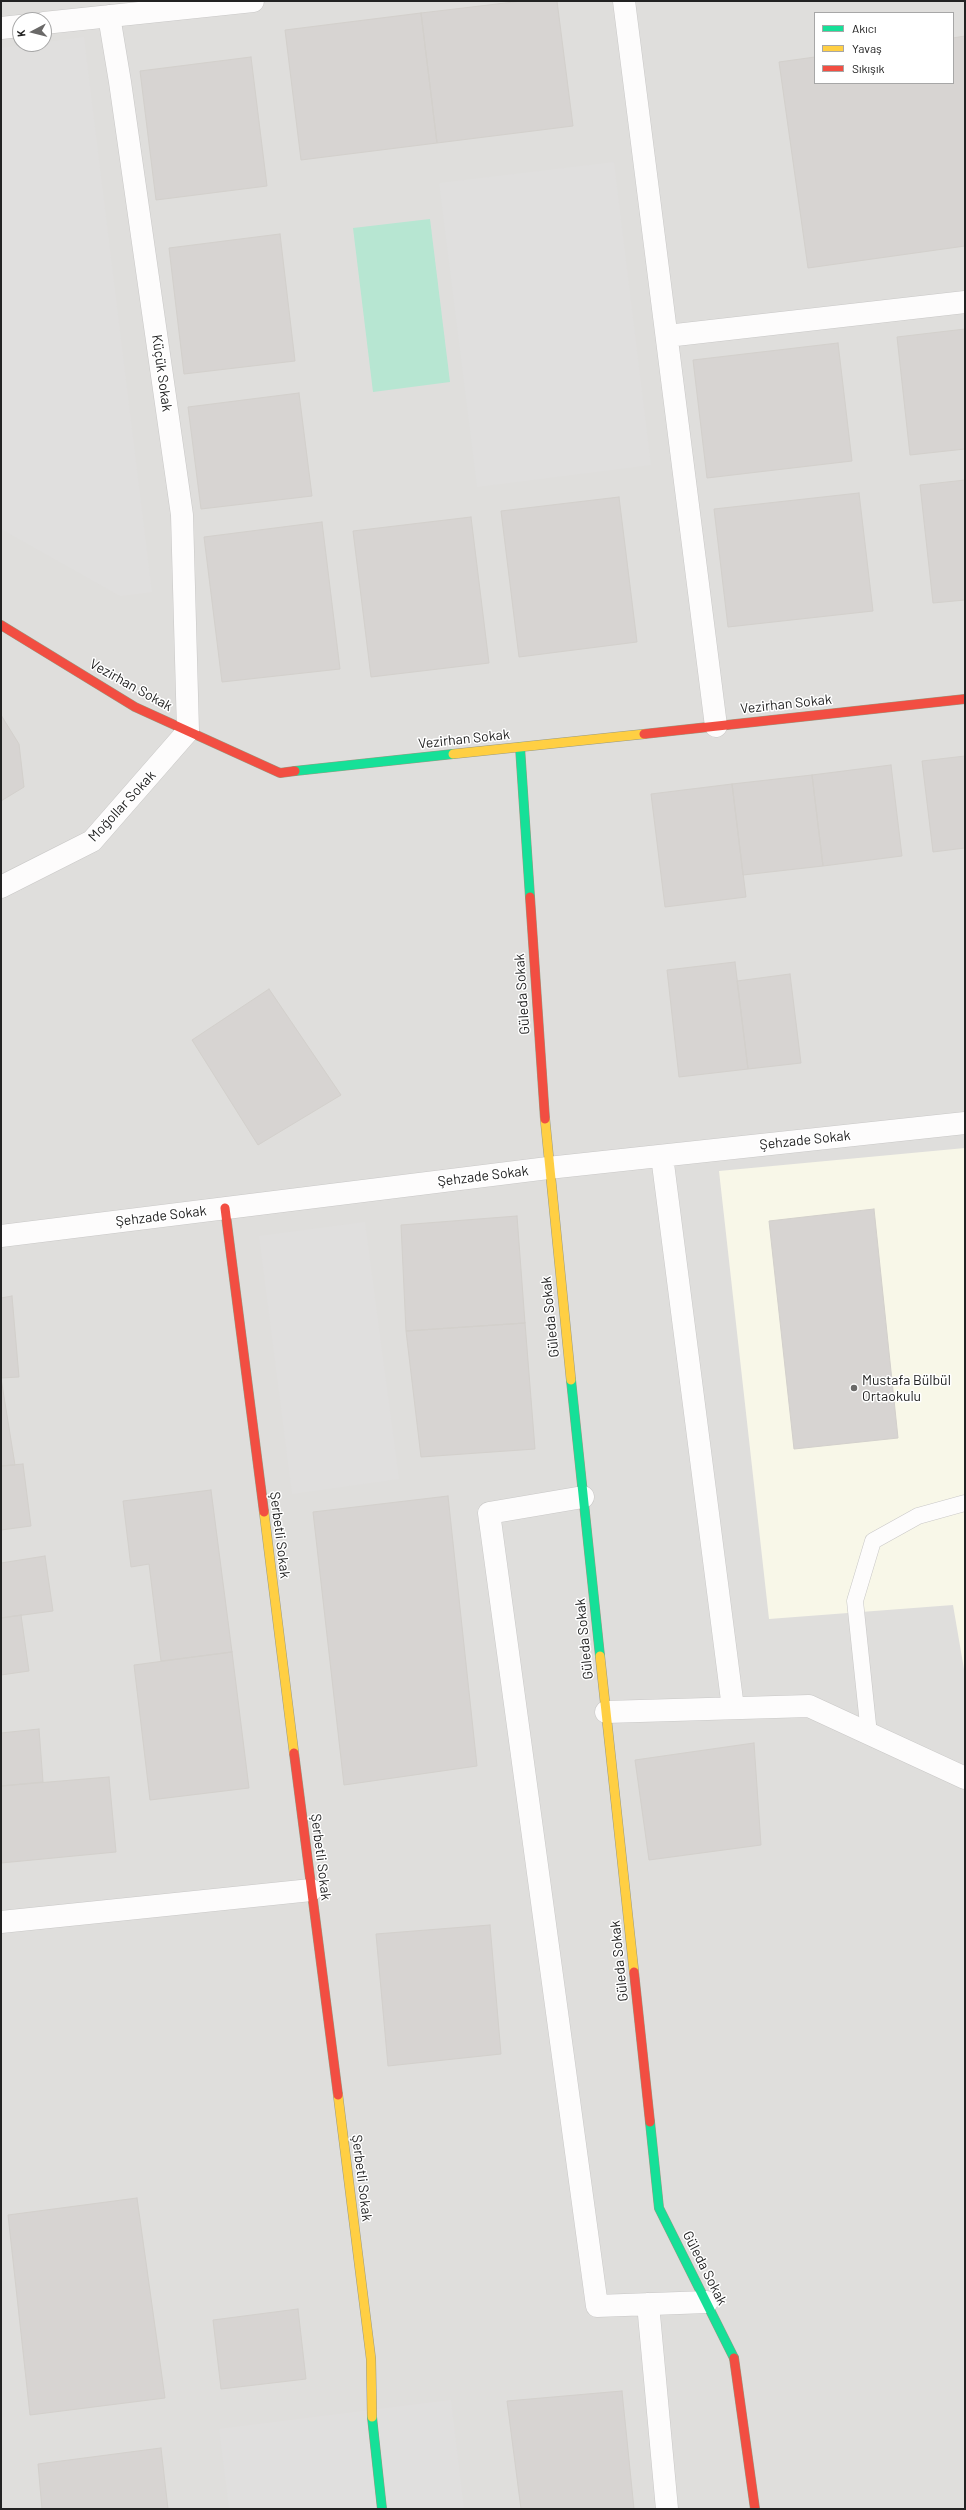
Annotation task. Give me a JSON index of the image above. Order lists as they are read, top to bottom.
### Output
{
  "streets": {
    "street": [
      "Küçük Sokak",
      "Vezirhan Sokak",
      "Moğollar Sokak",
      "Güleda Sokak",
      "Şehzade Sokak",
      "Şerbetli Sokak"
    ]
  },
  "crossings": [
    ["Küçük Sokak", "Vezirhan Sokak"],
    ["Küçük Sokak", "Moğollar Sokak"],
    ["Vezirhan Sokak", "Moğollar Sokak"],
    ["Vezirhan Sokak", "Güleda Sokak"],
    ["Güleda Sokak", "Şehzade Sokak"],
    ["Şehzade Sokak", "Şerbetli Sokak"]
  ],
  "places": ["Mustafa Bülbül Ortaokulu"],
  "legend": ["Akıcı", "Yavaş", "Sıkışık"],
  "north": "left"
}
